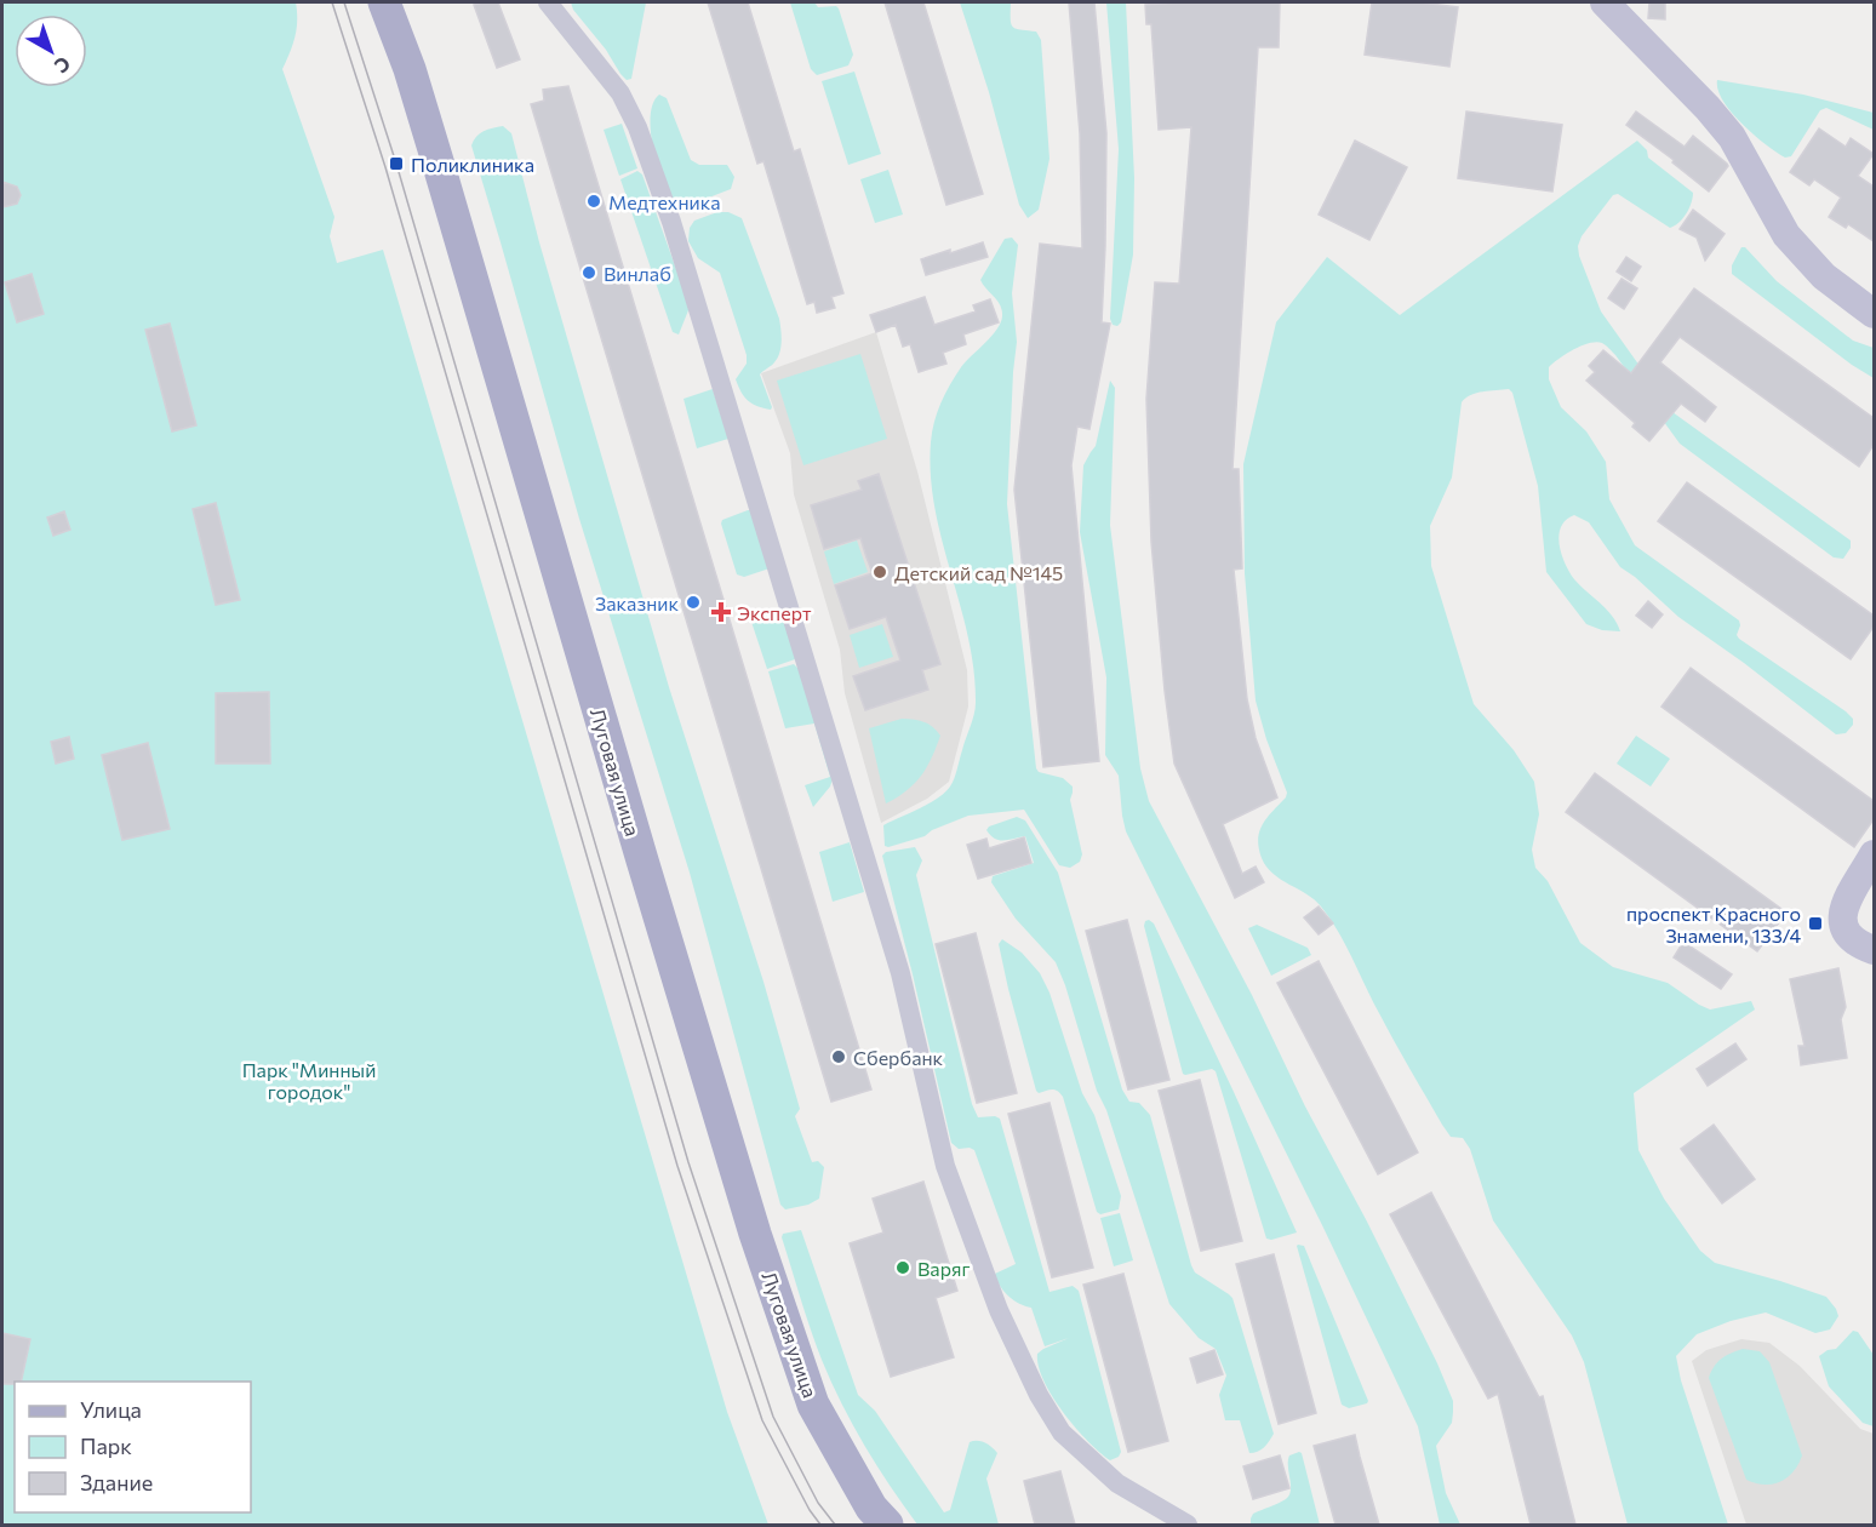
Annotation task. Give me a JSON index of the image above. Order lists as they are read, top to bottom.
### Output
{
  "streets": {
    "main road": ["Луговая улица"]
  },
  "parks": ["Парк \"Минный городок\""],
  "places": {
    "transit": ["Поликлиника", "проспект Красного Знамени, 133/4"],
    "other": [
      "Медтехника",
      "Винлаб",
      "Детский сад №145",
      "Заказник",
      "Сбербанк",
      "Варяг"
    ],
    "health": ["Эксперт"]
  },
  "legend": ["Улица", "Парк", "Здание"],
  "north": "bottom right"
}
